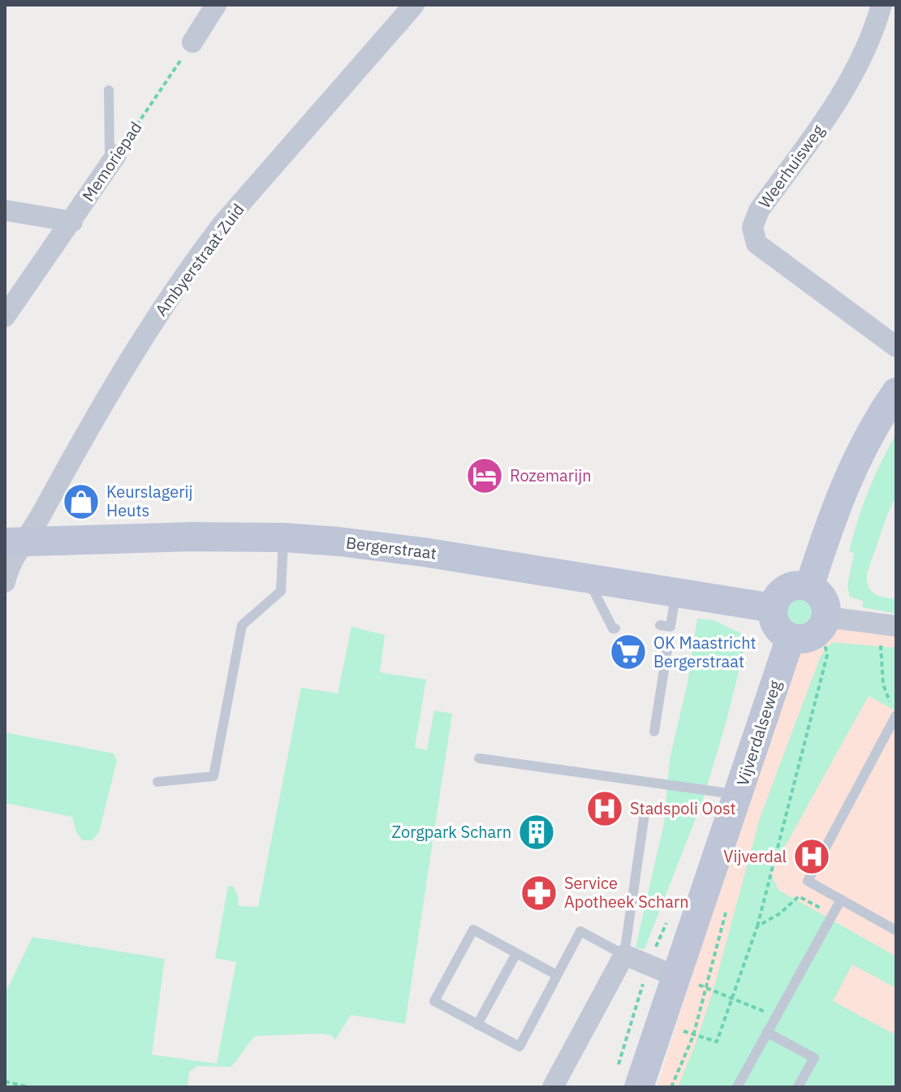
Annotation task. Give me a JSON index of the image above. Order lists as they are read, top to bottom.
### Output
{
  "streets": {
    "main road": ["Bergerstraat", "Vijverdalseweg"],
    "street": ["Memoriepad", "Weerhuisweg", "Ambyerstraat Zuid"]
  },
  "crossings": [
    ["Ambyerstraat Zuid", "Bergerstraat"],
    ["Bergerstraat", "Vijverdalseweg"]
  ],
  "places": {
    "hotel": ["Rozemarijn"],
    "shop": ["Keurslagerij Heuts"],
    "supermarket": ["OK Maastricht Bergerstraat"],
    "hospital": ["Stadspoli Oost", "Vijverdal"],
    "building": ["Zorgpark Scharn"],
    "pharmacy": ["Service Apotheek Scharn"]
  }
}
